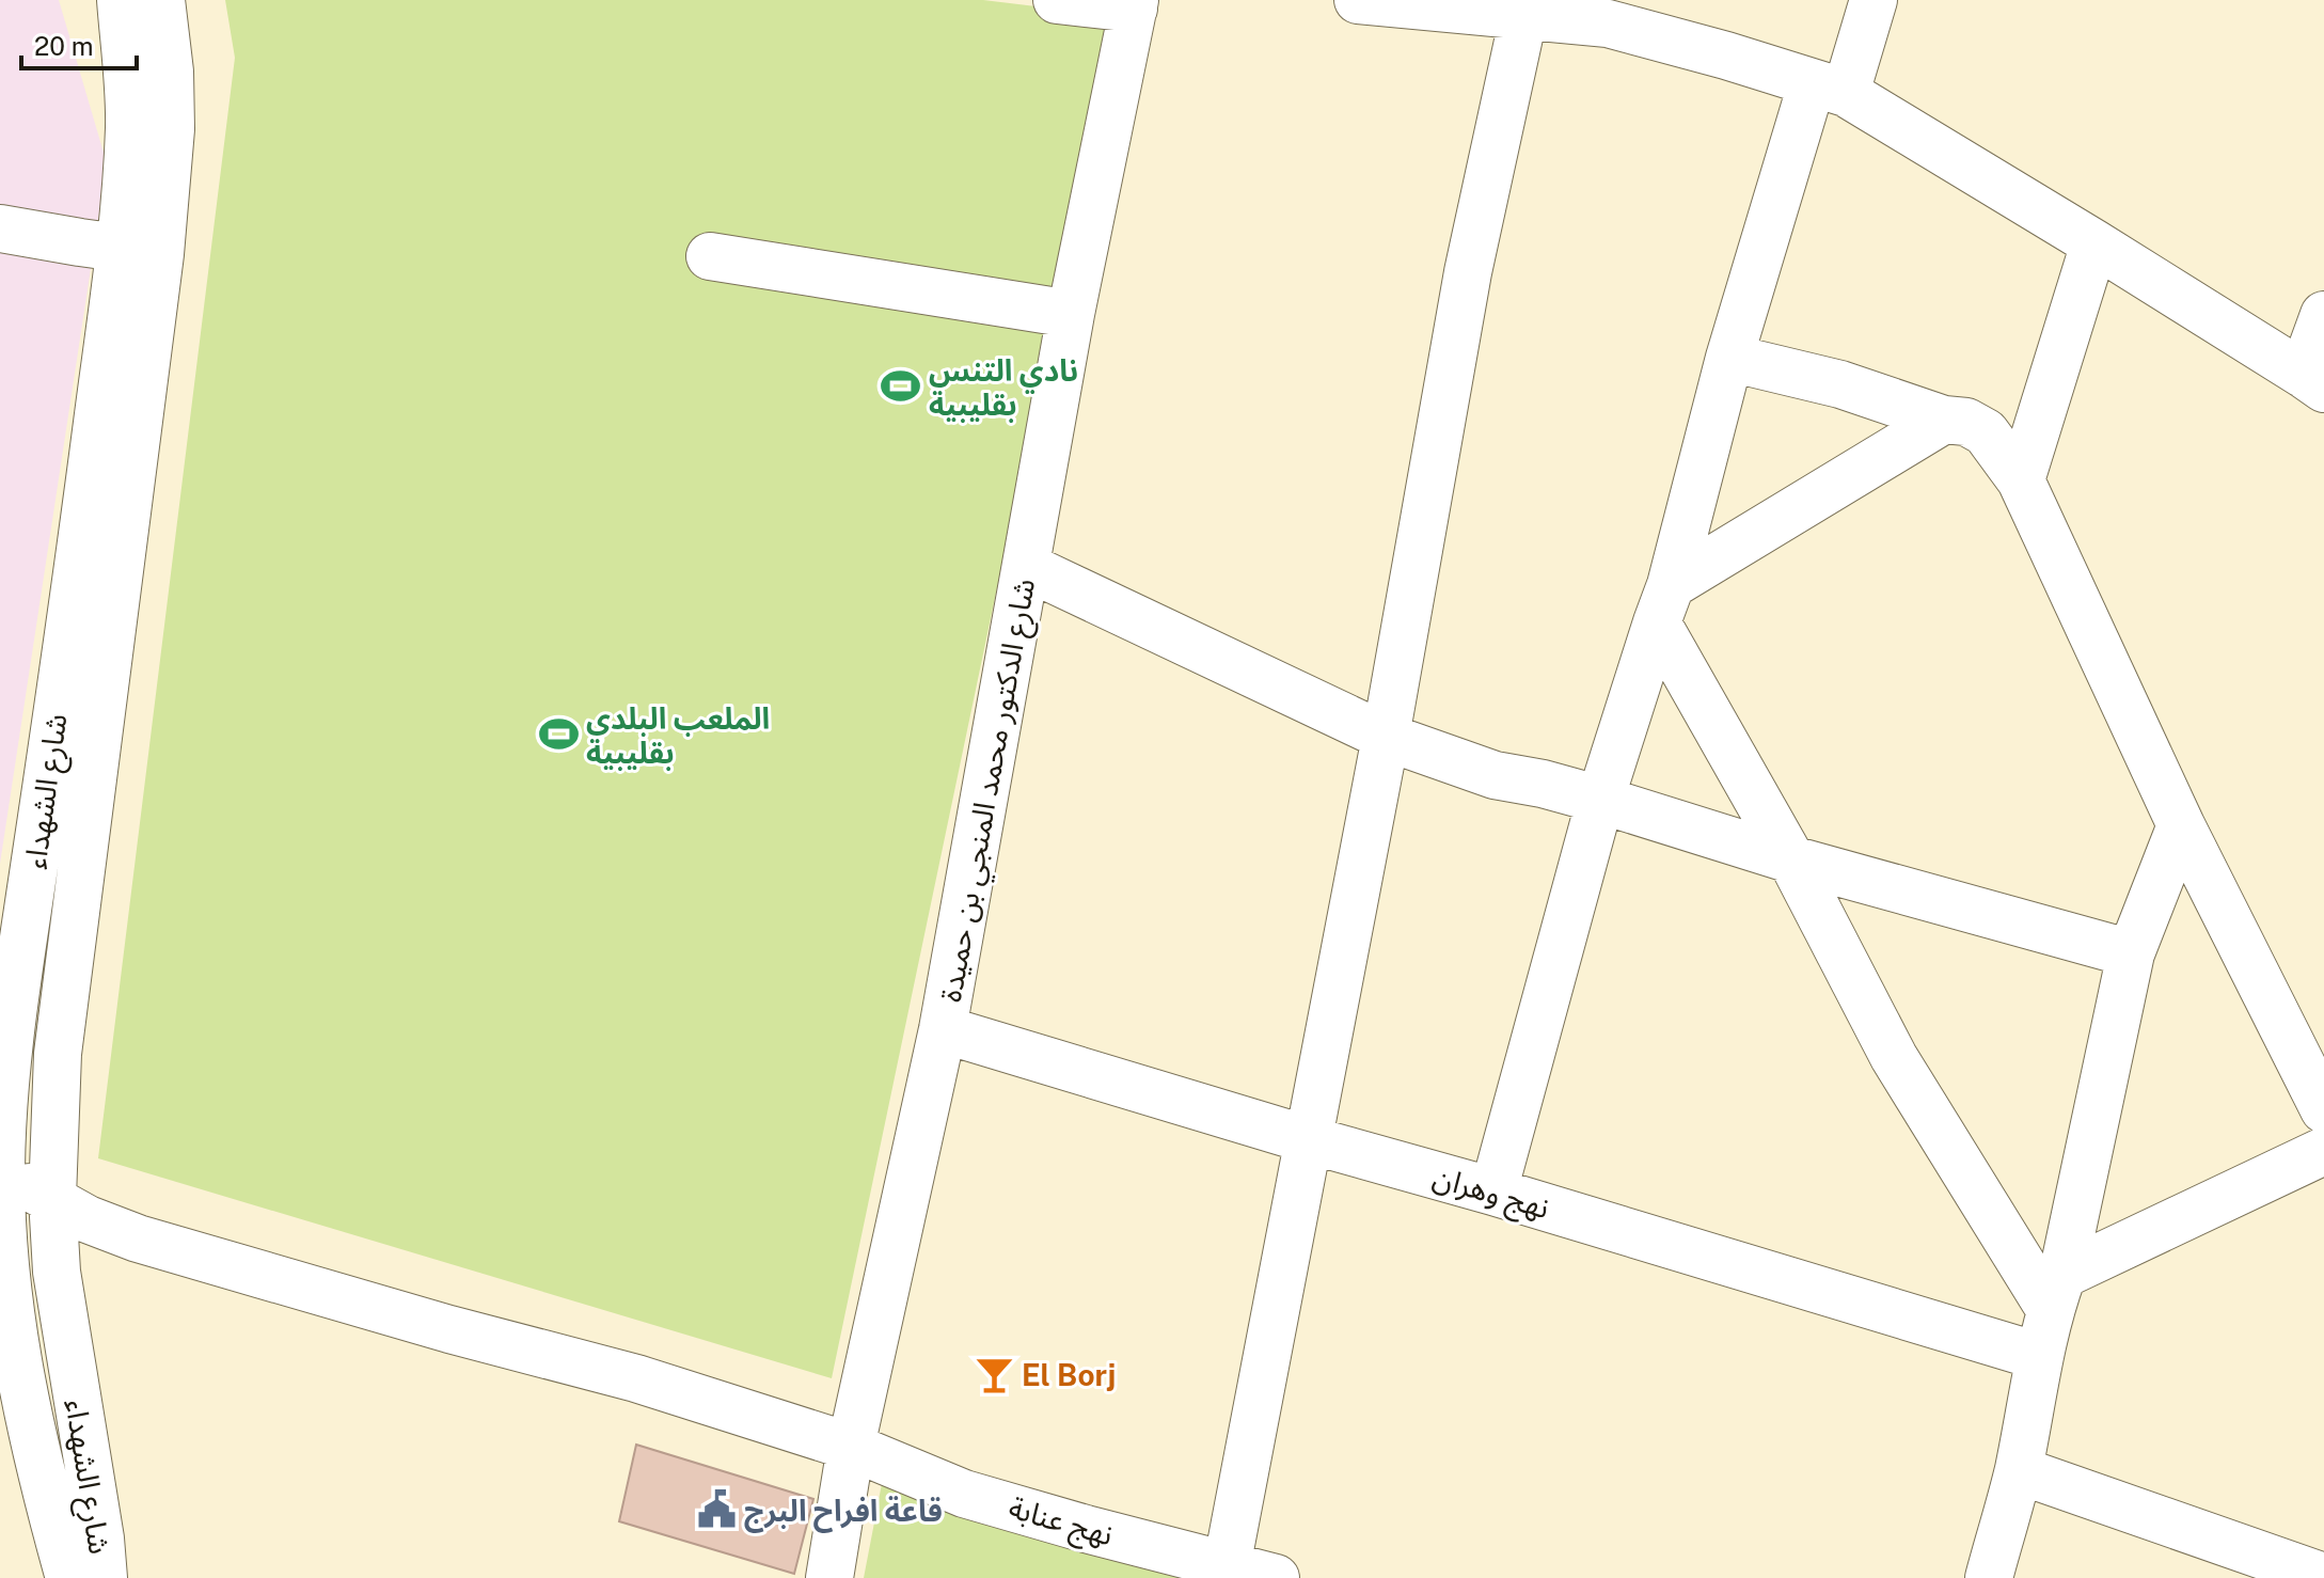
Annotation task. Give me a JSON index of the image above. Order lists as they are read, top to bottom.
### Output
{
  "streets": {
    "street": [
      "شارع الدكتور محمد المنجي بن حميدة",
      "شارع الشهداء",
      "نهج وهران",
      "نهج عنابة"
    ]
  },
  "crossings": [
    ["شارع الدكتور محمد المنجي بن حميدة", "نهج وهران"],
    ["شارع الدكتور محمد المنجي بن حميدة", "نهج عنابة"],
    ["شارع الشهداء", "نهج عنابة"]
  ],
  "places": {
    "sports": ["نادي التنس بقليبية", "الملعب البلدي بقليبية"],
    "bar": ["El Borj"],
    "public building": ["قاعة افراح البرج"]
  },
  "scale_bar": "20 m"
}
